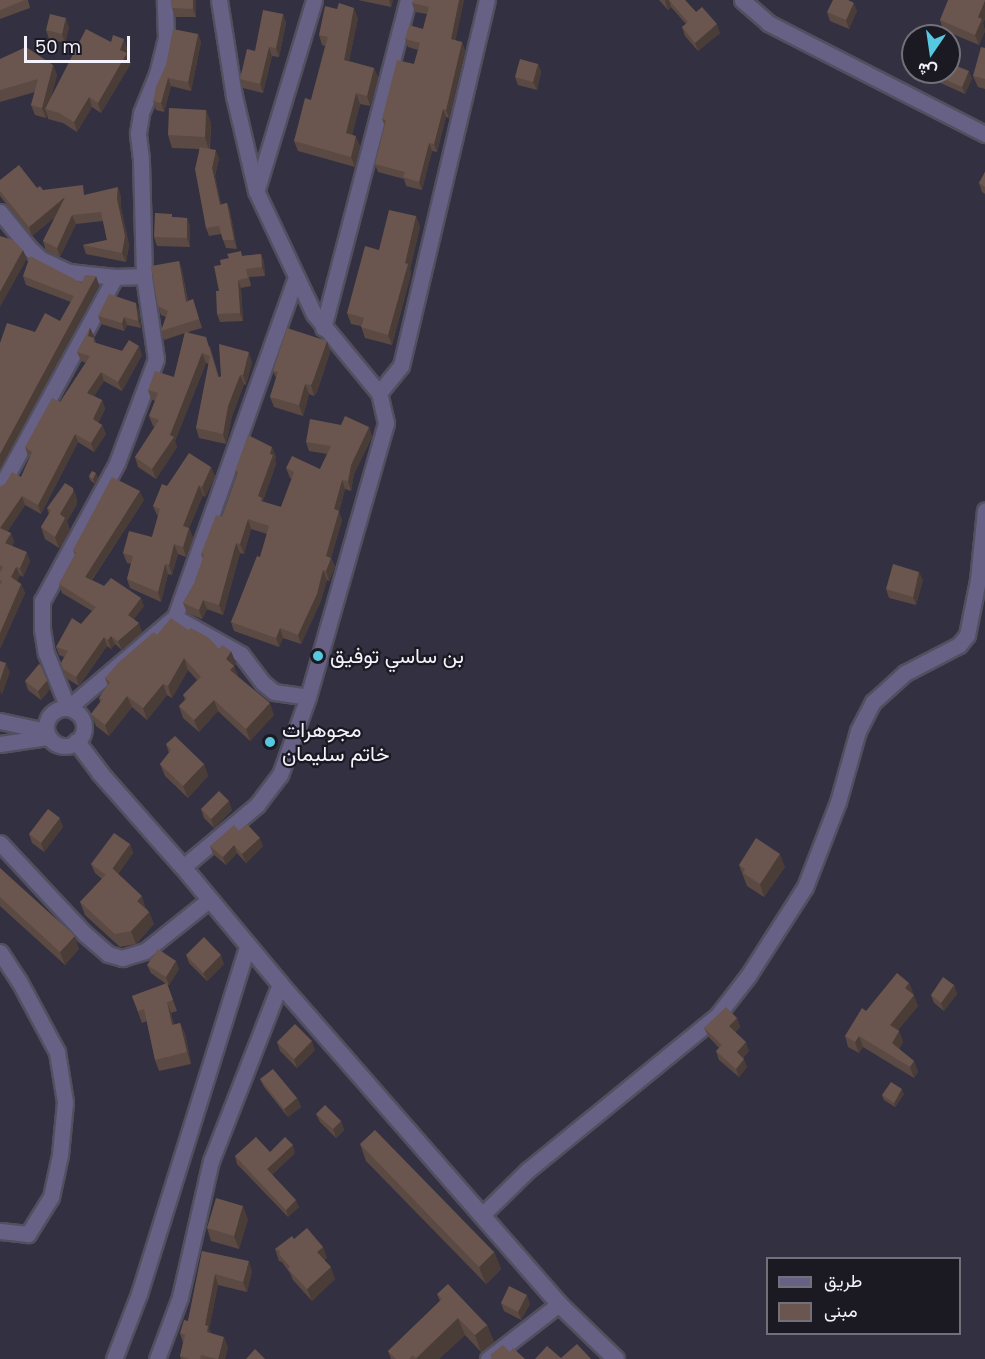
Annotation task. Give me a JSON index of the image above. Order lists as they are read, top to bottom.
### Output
{
  "places": ["بن ساسي توفيق", "مجوهرات خاتم سليمان"],
  "legend": ["طريق", "مبنى"],
  "scale_bar": "50 m",
  "north": "bottom"
}
